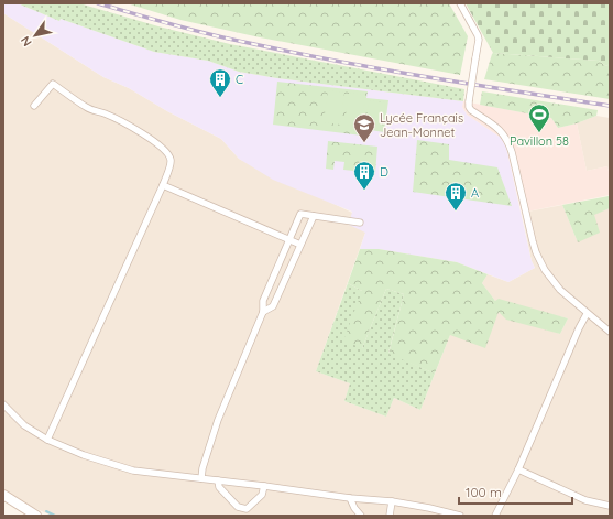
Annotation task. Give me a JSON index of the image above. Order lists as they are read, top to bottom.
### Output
{
  "places": {
    "building": ["C", "D", "A"],
    "sports": ["Pavillon 58"],
    "school or university": ["Lycée Français Jean-Monnet"]
  },
  "scale_bar": "100 m",
  "north": "bottom left"
}
